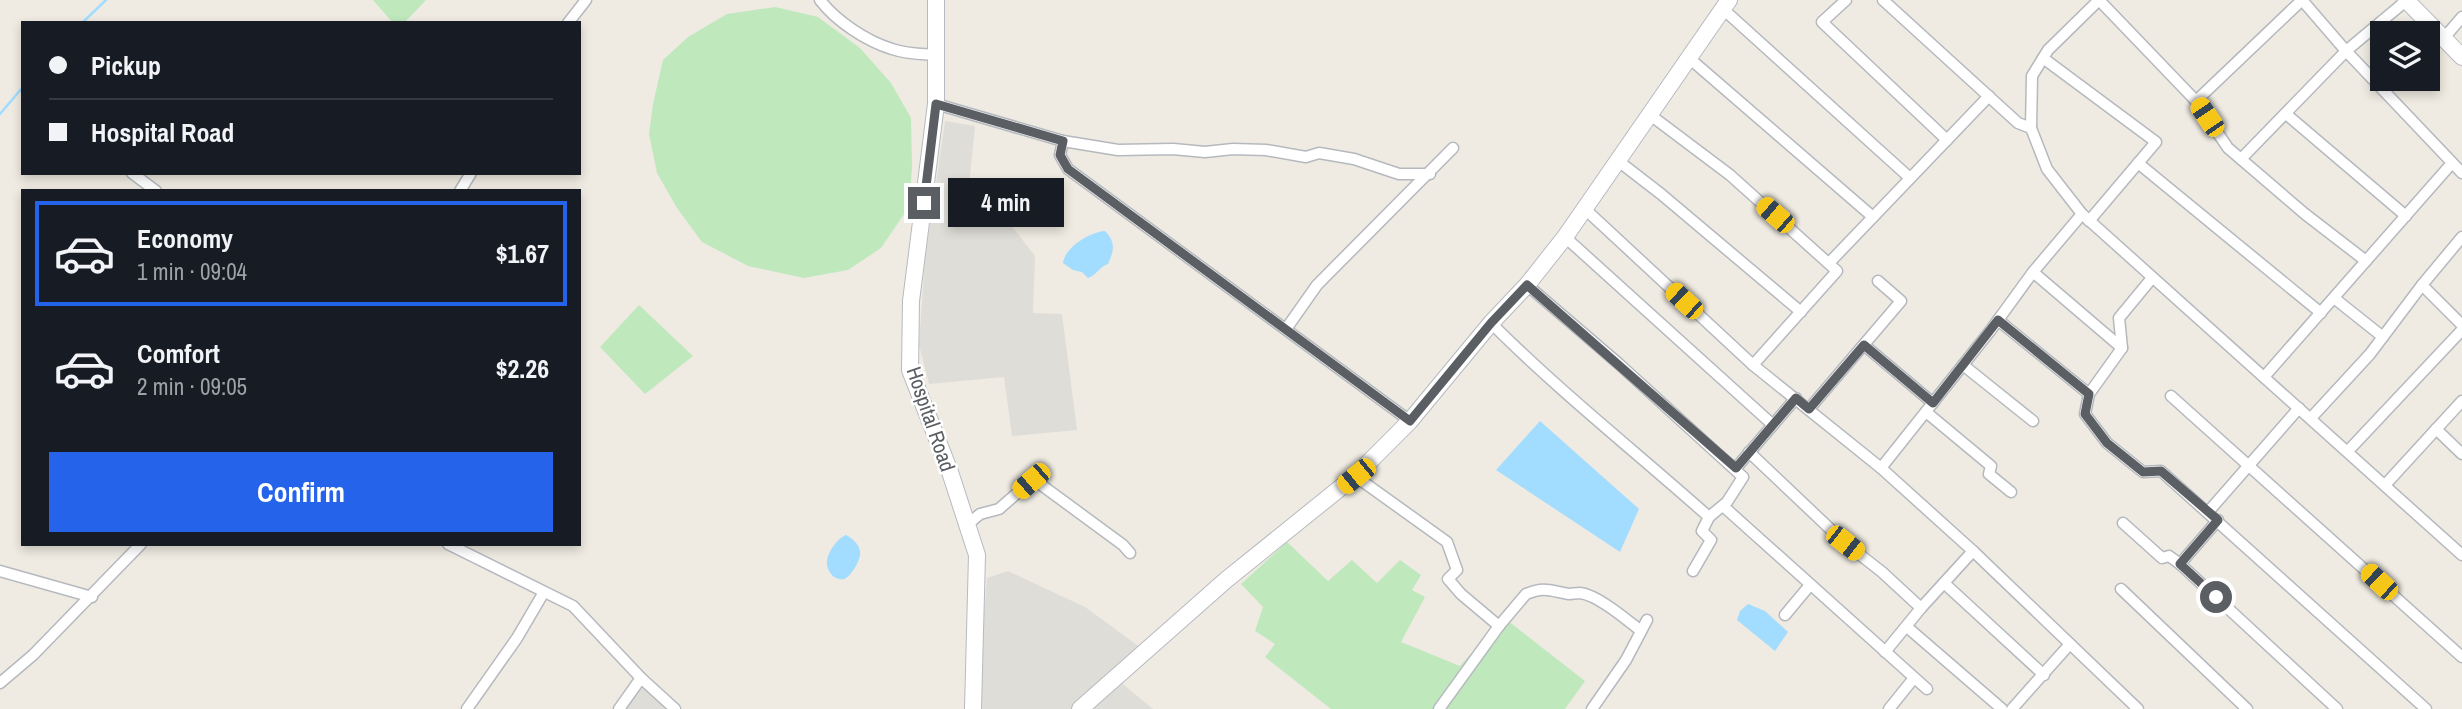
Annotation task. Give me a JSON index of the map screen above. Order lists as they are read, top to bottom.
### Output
{
  "streets": {
    "street": ["Hospital Road"]
  },
  "page": {
    "banner": ["Pickup", "Hospital Road"],
    "bubble": "4 min",
    "list": [
      {
        "name": "Economy",
        "note": "1 min · 09:04",
        "value": "$1.67"
      },
      {
        "name": "Comfort",
        "note": "2 min · 09:05",
        "value": "$2.26"
      }
    ],
    "buttons": "Confirm"
  }
}
